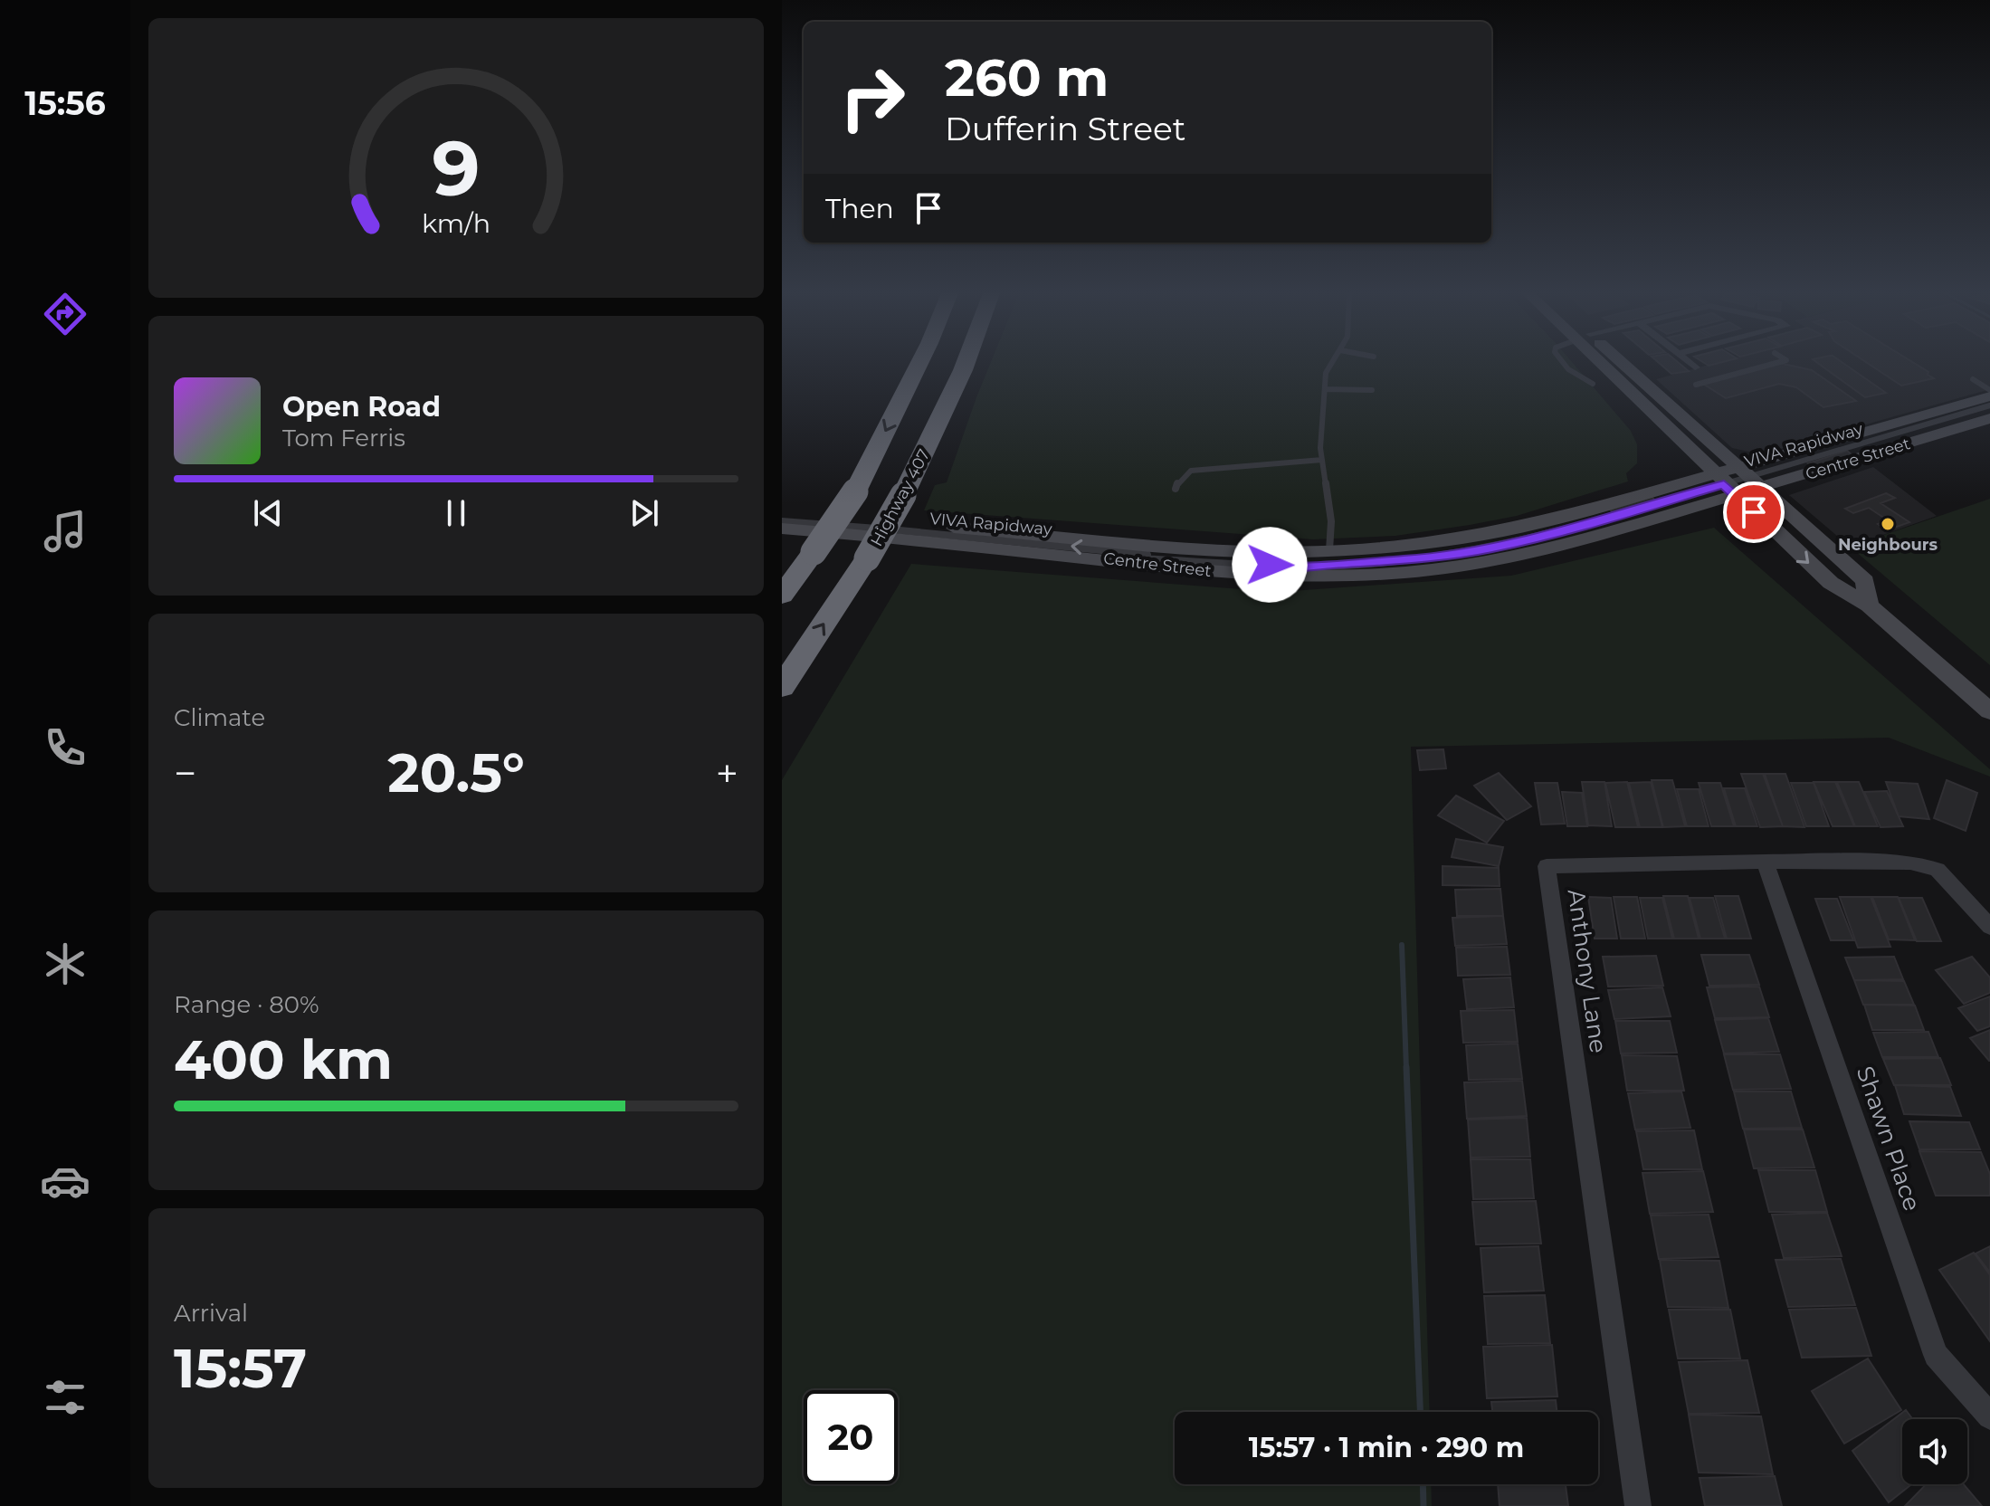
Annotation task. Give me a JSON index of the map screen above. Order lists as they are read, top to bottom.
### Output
{
  "streets": {
    "highway": ["Highway 407"],
    "main road": ["Centre Street"],
    "street": ["Anthony Lane", "Shawn Place"],
    "lane": ["VIVA Rapidway"]
  },
  "crossings": [
    ["VIVA Rapidway", "Centre Street"],
    ["Anthony Lane", "Shawn Place"]
  ],
  "places": ["Neighbours"],
  "page": {
    "tabs": "15:56",
    "turn": ["260 m", "Dufferin Street"],
    "then": "Then",
    "song": ["Open Road", "Tom Ferris"],
    "tile": [
      "Climate",
      ["Range · 80%", "400 km"],
      ["Arrival", "15:57"]
    ],
    "heat": ["−", "20.5°", "+"],
    "limit": "20",
    "trip": "15:57 · 1 min · 290 m",
    "gauge": ["9", "km/h"]
  }
}
